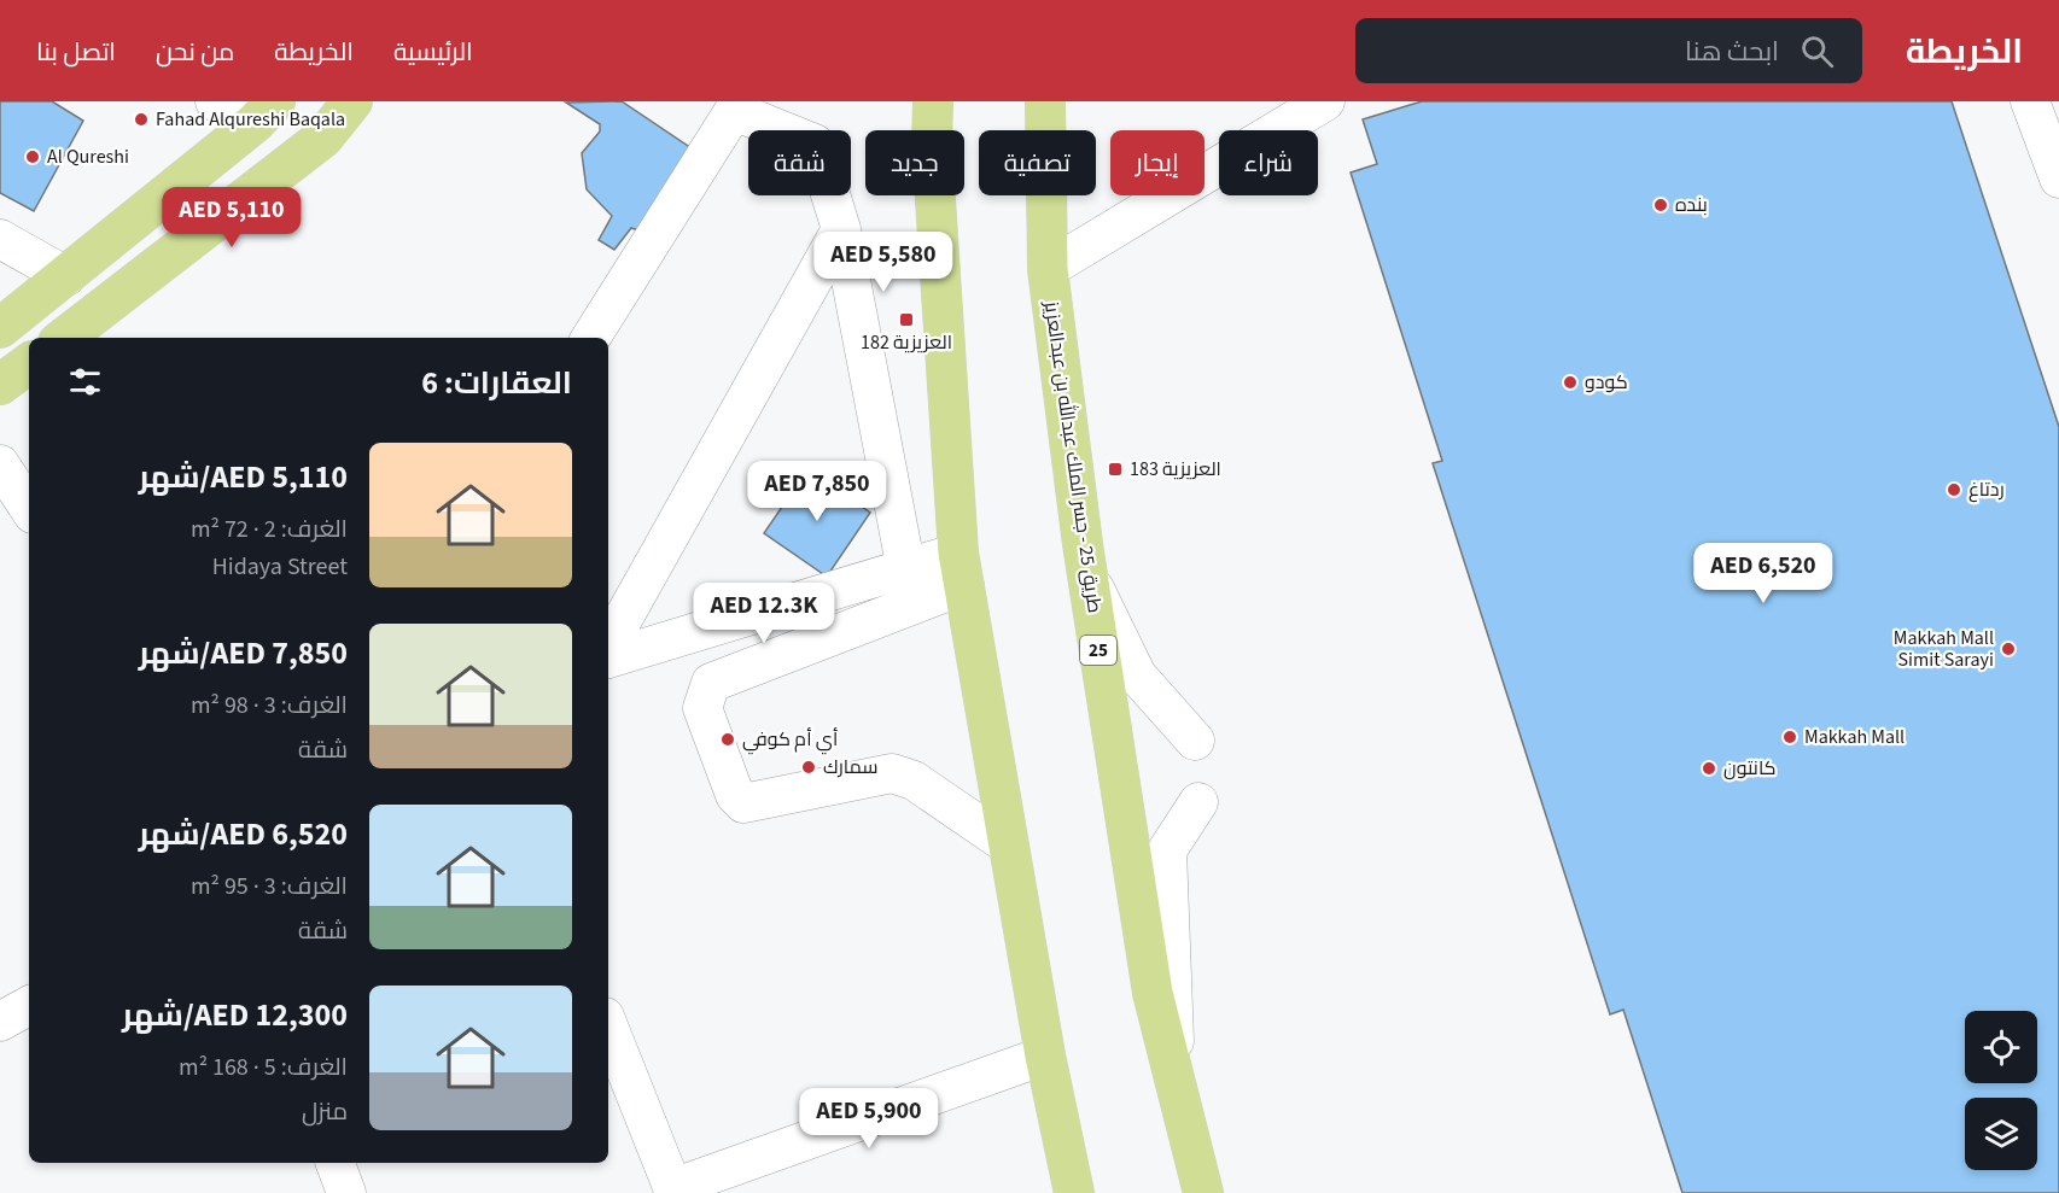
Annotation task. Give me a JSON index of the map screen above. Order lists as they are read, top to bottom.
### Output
{
  "streets": {
    "main road": ["طريق 25 - جسر الملك عبدالله بن عبدالعزيز", "25"]
  },
  "places": {
    "other": [
      "Fahad Alqureshi Baqala",
      "Al Qureshi",
      "بنده",
      "كودو",
      "ردتاغ",
      "Makkah Mall Simit Sarayi",
      "Makkah Mall",
      "أي أم كوفي",
      "سمارك",
      "كانتون"
    ],
    "transit": ["العزيزية 182", "العزيزية 183"]
  },
  "page": {
    "header": "الخريطة",
    "search": "ابحث هنا",
    "nav": [
      "الرئيسية",
      "الخريطة",
      "من نحن",
      "اتصل بنا"
    ],
    "chip": [
      "شراء",
      "إيجار",
      "تصفية",
      "جديد",
      "شقة"
    ],
    "price": [
      "AED 5,110",
      "AED 5,580",
      "AED 7,850",
      "AED 6,520",
      "AED 12.3K",
      "AED 5,900"
    ],
    "heading": "العقارات: 6",
    "list": [
      {
        "name": "AED 5,110/شهر",
        "note": "الغرف: 2 · 72 m² · Hidaya Street"
      },
      {
        "name": "AED 7,850/شهر",
        "note": "الغرف: 3 · 98 m² · شقة"
      },
      {
        "name": "AED 6,520/شهر",
        "note": "الغرف: 3 · 95 m² · شقة"
      },
      {
        "name": "AED 12,300/شهر",
        "note": "الغرف: 5 · 168 m² · منزل"
      }
    ]
  }
}
